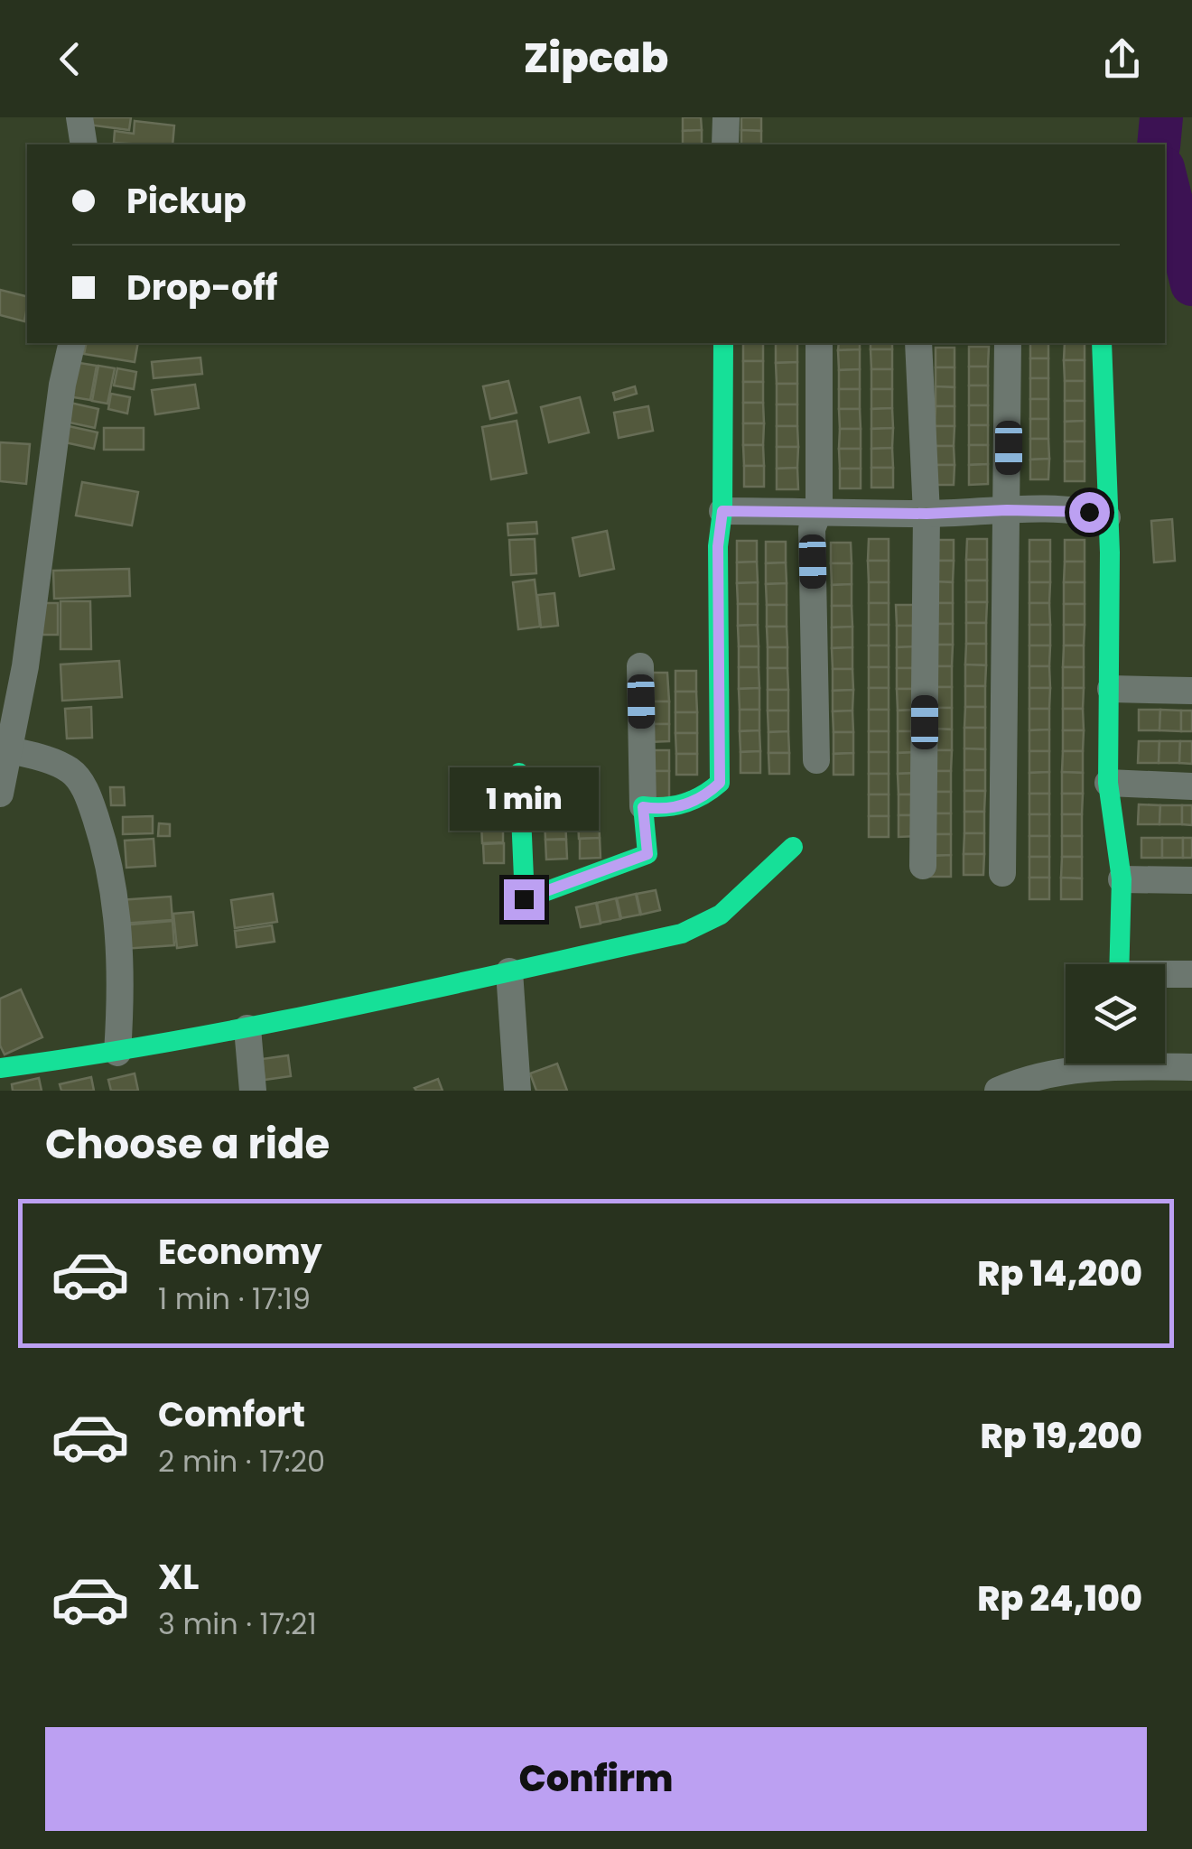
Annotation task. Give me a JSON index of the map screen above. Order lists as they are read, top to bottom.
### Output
{
  "page": {
    "header": "Zipcab",
    "banner": ["Pickup", "Drop-off"],
    "bubble": "1 min",
    "heading": "Choose a ride",
    "list": [
      {
        "name": "Economy",
        "note": "1 min · 17:19",
        "value": "Rp 14,200"
      },
      {
        "name": "Comfort",
        "note": "2 min · 17:20",
        "value": "Rp 19,200"
      },
      {
        "name": "XL",
        "note": "3 min · 17:21",
        "value": "Rp 24,100"
      }
    ],
    "buttons": "Confirm"
  }
}
